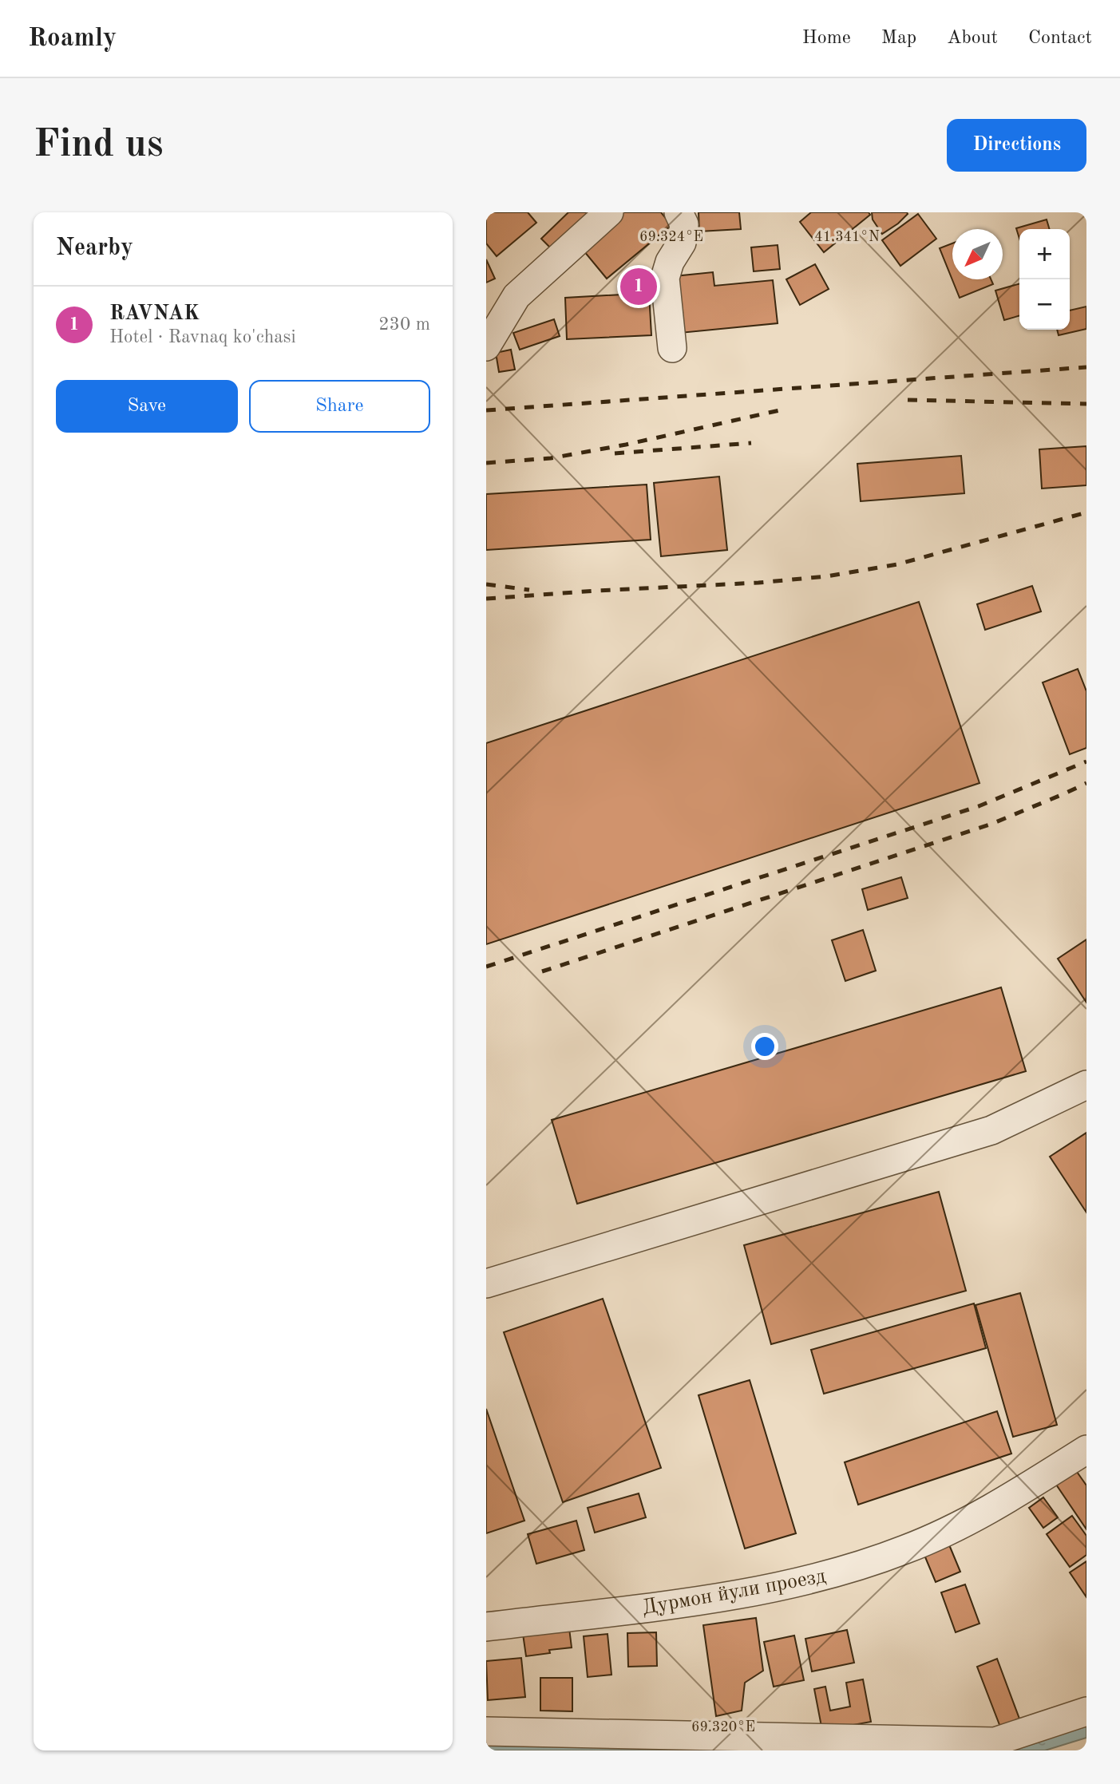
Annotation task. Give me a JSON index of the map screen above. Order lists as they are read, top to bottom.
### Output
{
  "streets": {
    "street": ["Дурмон йули проезд"]
  },
  "north": "bottom left",
  "page": {
    "header": "Roamly",
    "nav": [
      "Home",
      "Map",
      "About",
      "Contact"
    ],
    "buttons": [
      "Directions",
      ["Save", "Share"]
    ],
    "title": "Find us",
    "heading": "Nearby",
    "map_buttons": ["+", "−"],
    "pins": "1",
    "list": [
      {
        "mark": "1",
        "name": "RAVNAK",
        "note": "Hotel · Ravnaq ko'chasi",
        "value": "230 m"
      }
    ]
  },
  "coordinates": ["69.324°E", "41.341°N", "69.320°E"]
}
